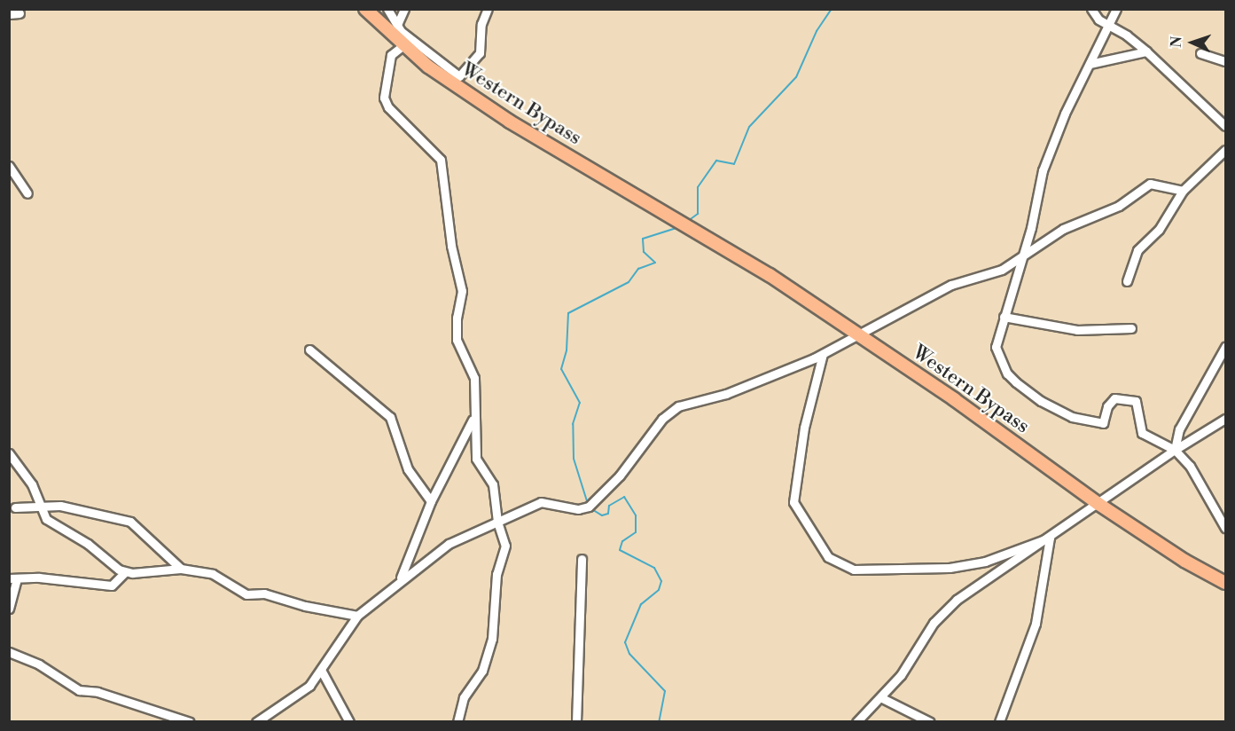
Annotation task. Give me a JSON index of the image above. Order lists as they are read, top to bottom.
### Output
{
  "streets": {
    "main road": ["Western Bypass"]
  },
  "north": "left"
}
